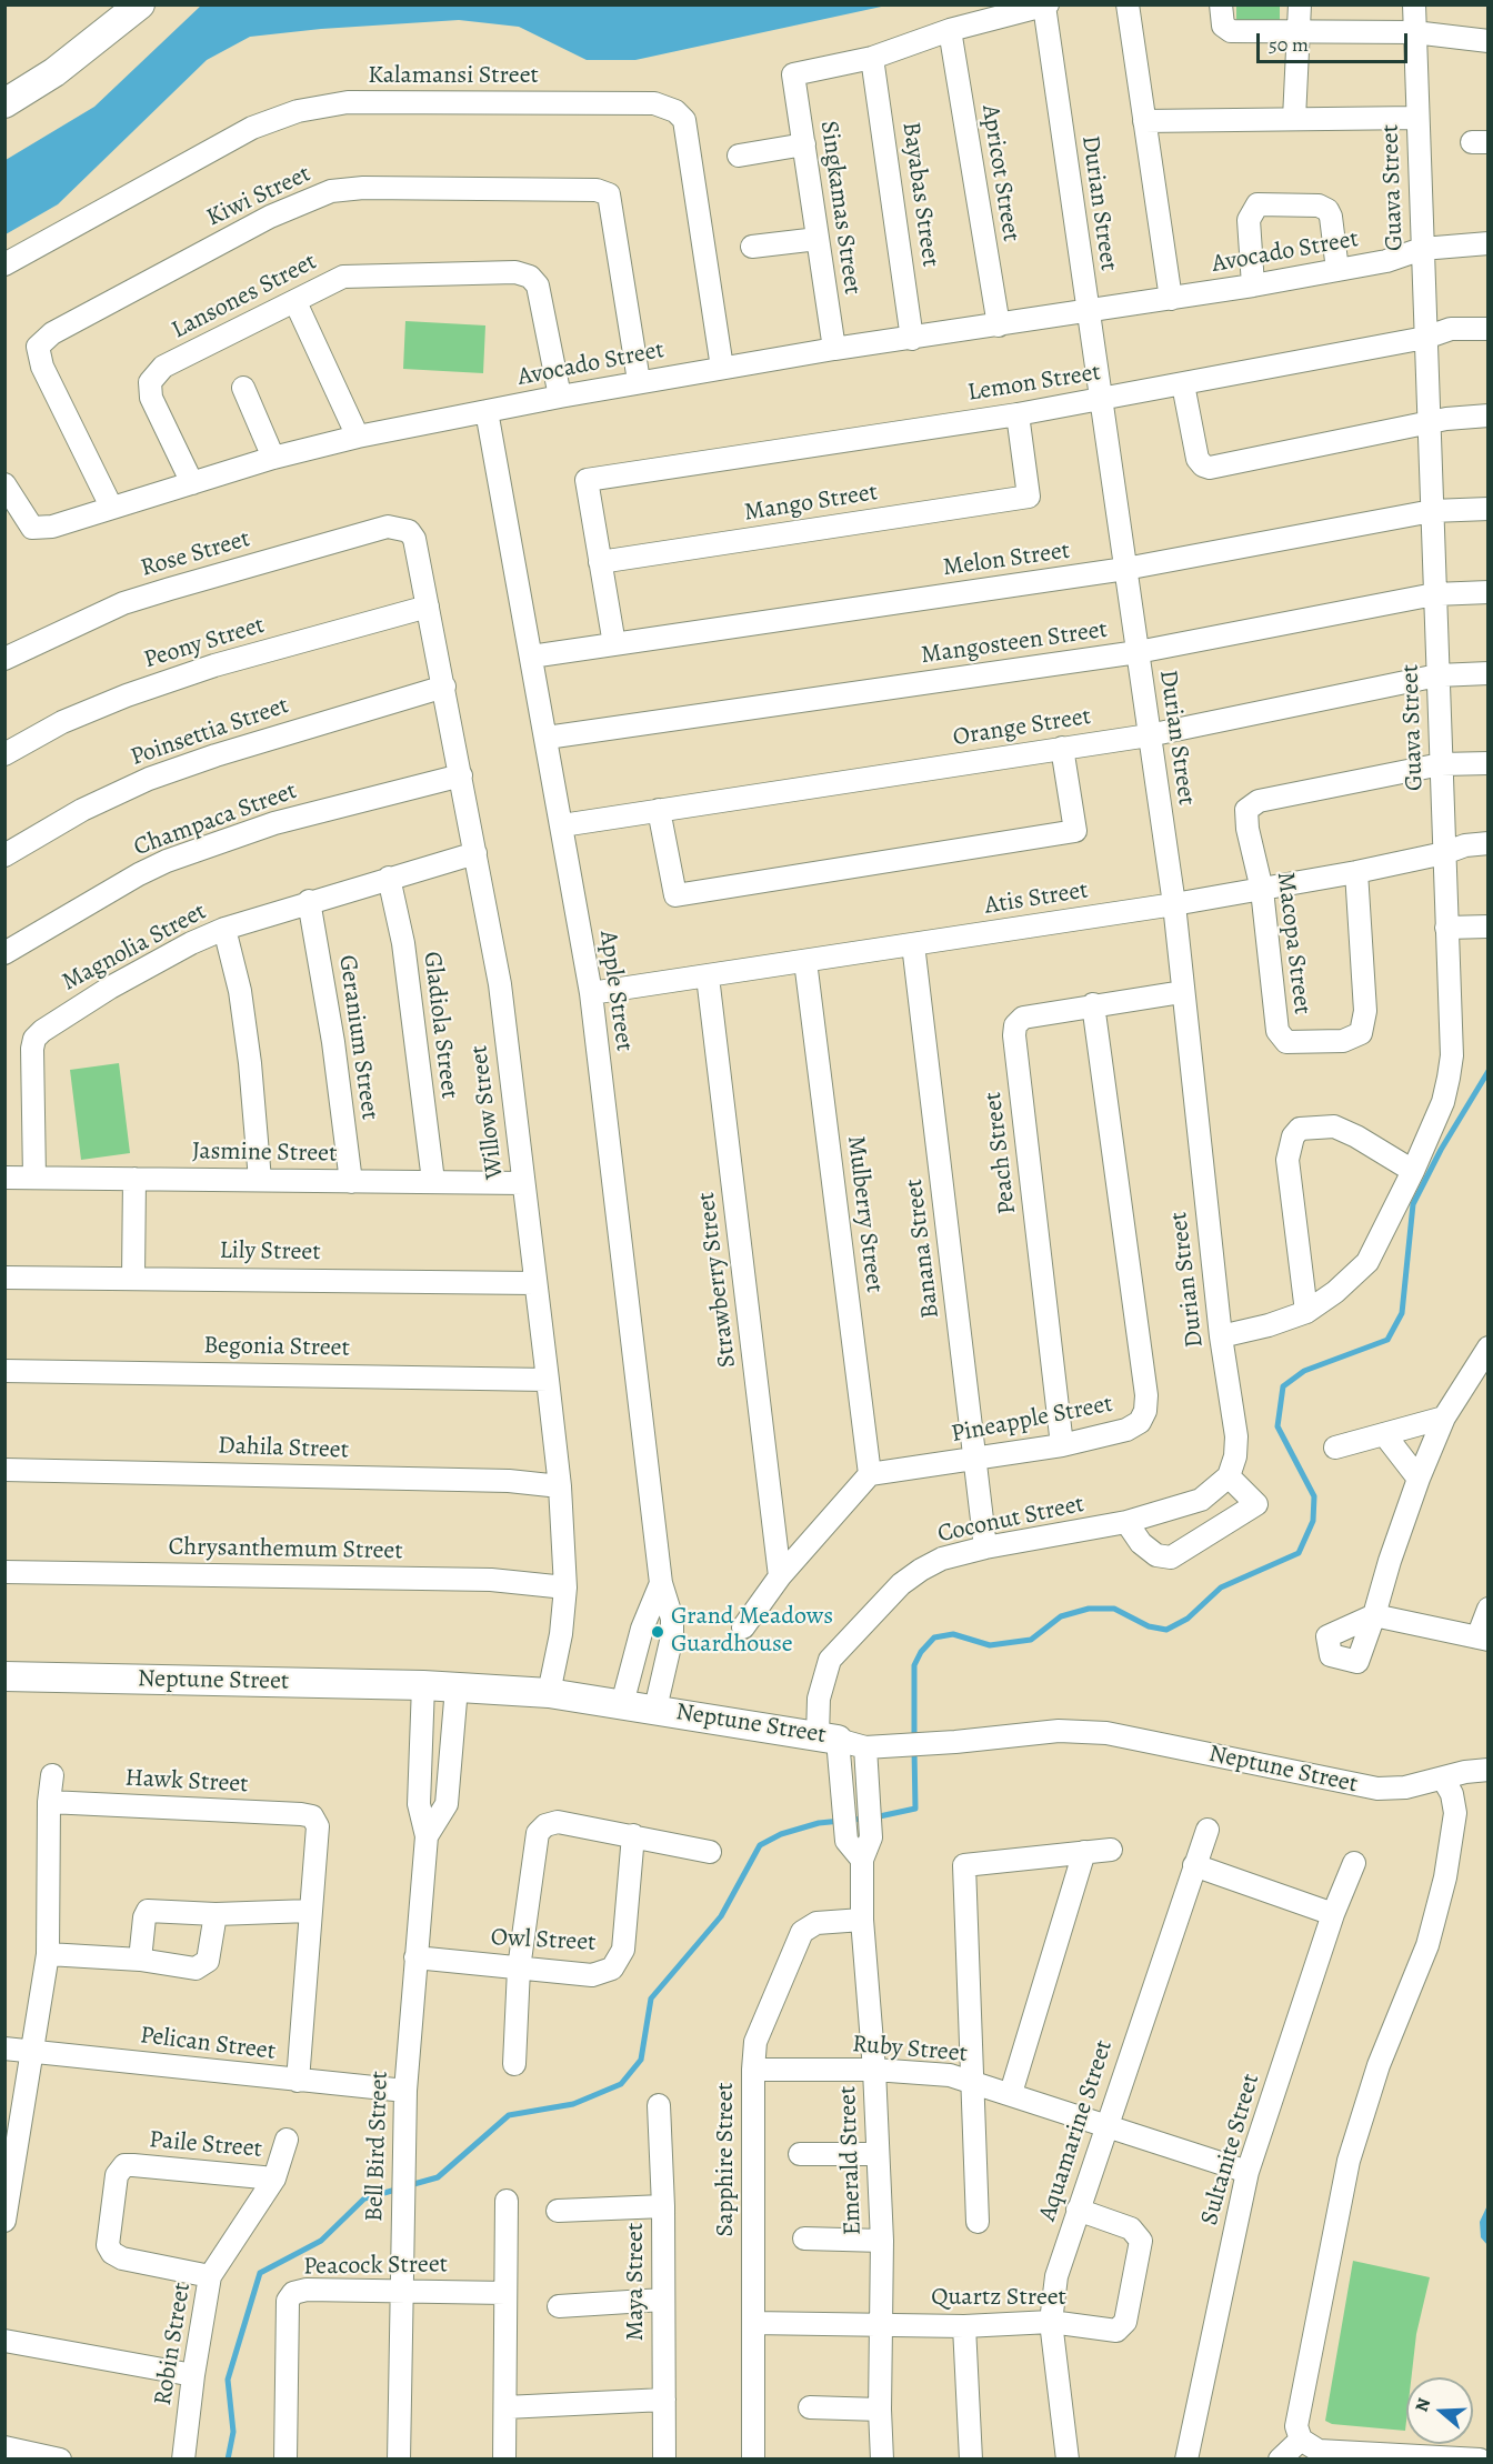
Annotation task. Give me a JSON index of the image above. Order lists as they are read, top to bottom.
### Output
{
  "streets": {
    "street": [
      "Kalamansi Street",
      "Apricot Street",
      "Guava Street",
      "Bayabas Street",
      "Kiwi Street",
      "Durian Street",
      "Singkamas Street",
      "Avocado Street",
      "Lansones Street",
      "Lemon Street",
      "Mango Street",
      "Rose Street",
      "Melon Street",
      "Peony Street",
      "Mangosteen Street",
      "Orange Street",
      "Poinsettia Street",
      "Champaca Street",
      "Atis Street",
      "Macopa Street",
      "Magnolia Street",
      "Apple Street",
      "Gladiola Street",
      "Geranium Street",
      "Willow Street",
      "Jasmine Street",
      "Peach Street",
      "Mulberry Street",
      "Banana Street",
      "Lily Street",
      "Strawberry Street",
      "Begonia Street",
      "Pineapple Street",
      "Dahila Street",
      "Coconut Street",
      "Chrysanthemum Street",
      "Neptune Street",
      "Hawk Street",
      "Owl Street",
      "Pelican Street",
      "Ruby Street",
      "Aquamarine Street",
      "Paile Street",
      "Bell Bird Street",
      "Sultanite Street",
      "Sapphire Street",
      "Emerald Street",
      "Peacock Street",
      "Maya Street",
      "Quartz Street",
      "Robin Street"
    ]
  },
  "crossings": [
    ["Kalamansi Street", "Avocado Street"],
    ["Apricot Street", "Durian Street"],
    ["Apricot Street", "Avocado Street"],
    ["Guava Street", "Durian Street"],
    ["Guava Street", "Avocado Street"],
    ["Guava Street", "Lemon Street"],
    ["Guava Street", "Melon Street"],
    ["Guava Street", "Mangosteen Street"],
    ["Guava Street", "Orange Street"],
    ["Guava Street", "Atis Street"],
    ["Guava Street", "Macopa Street"],
    ["Bayabas Street", "Durian Street"],
    ["Bayabas Street", "Avocado Street"],
    ["Kiwi Street", "Avocado Street"],
    ["Durian Street", "Singkamas Street"],
    ["Durian Street", "Avocado Street"],
    ["Durian Street", "Lemon Street"],
    ["Durian Street", "Melon Street"],
    ["Durian Street", "Mangosteen Street"],
    ["Durian Street", "Orange Street"],
    ["Durian Street", "Atis Street"],
    ["Durian Street", "Peach Street"],
    ["Durian Street", "Coconut Street"],
    ["Singkamas Street", "Avocado Street"],
    ["Avocado Street", "Lansones Street"],
    ["Avocado Street", "Apple Street"],
    ["Lemon Street", "Mango Street"],
    ["Rose Street", "Willow Street"],
    ["Melon Street", "Apple Street"],
    ["Peony Street", "Willow Street"],
    ["Mangosteen Street", "Apple Street"],
    ["Orange Street", "Apple Street"],
    ["Poinsettia Street", "Willow Street"],
    ["Champaca Street", "Willow Street"],
    ["Atis Street", "Macopa Street"],
    ["Atis Street", "Apple Street"],
    ["Atis Street", "Mulberry Street"],
    ["Atis Street", "Banana Street"],
    ["Atis Street", "Strawberry Street"],
    ["Magnolia Street", "Gladiola Street"],
    ["Magnolia Street", "Geranium Street"],
    ["Magnolia Street", "Willow Street"],
    ["Magnolia Street", "Jasmine Street"],
    ["Apple Street", "Neptune Street"],
    ["Gladiola Street", "Jasmine Street"],
    ["Geranium Street", "Jasmine Street"],
    ["Willow Street", "Jasmine Street"],
    ["Willow Street", "Lily Street"],
    ["Willow Street", "Begonia Street"],
    ["Willow Street", "Dahila Street"],
    ["Willow Street", "Chrysanthemum Street"],
    ["Willow Street", "Neptune Street"],
    ["Peach Street", "Pineapple Street"],
    ["Mulberry Street", "Pineapple Street"],
    ["Banana Street", "Pineapple Street"],
    ["Banana Street", "Coconut Street"],
    ["Coconut Street", "Neptune Street"],
    ["Neptune Street", "Bell Bird Street"],
    ["Neptune Street", "Emerald Street"],
    ["Owl Street", "Bell Bird Street"],
    ["Pelican Street", "Bell Bird Street"],
    ["Ruby Street", "Aquamarine Street"],
    ["Ruby Street", "Sultanite Street"],
    ["Ruby Street", "Sapphire Street"],
    ["Ruby Street", "Emerald Street"],
    ["Aquamarine Street", "Quartz Street"],
    ["Paile Street", "Robin Street"],
    ["Bell Bird Street", "Peacock Street"],
    ["Sapphire Street", "Emerald Street"],
    ["Sapphire Street", "Quartz Street"],
    ["Emerald Street", "Quartz Street"]
  ],
  "places": ["Grand Meadows Guardhouse"],
  "scale_bar": "50 m",
  "north": "left"
}
